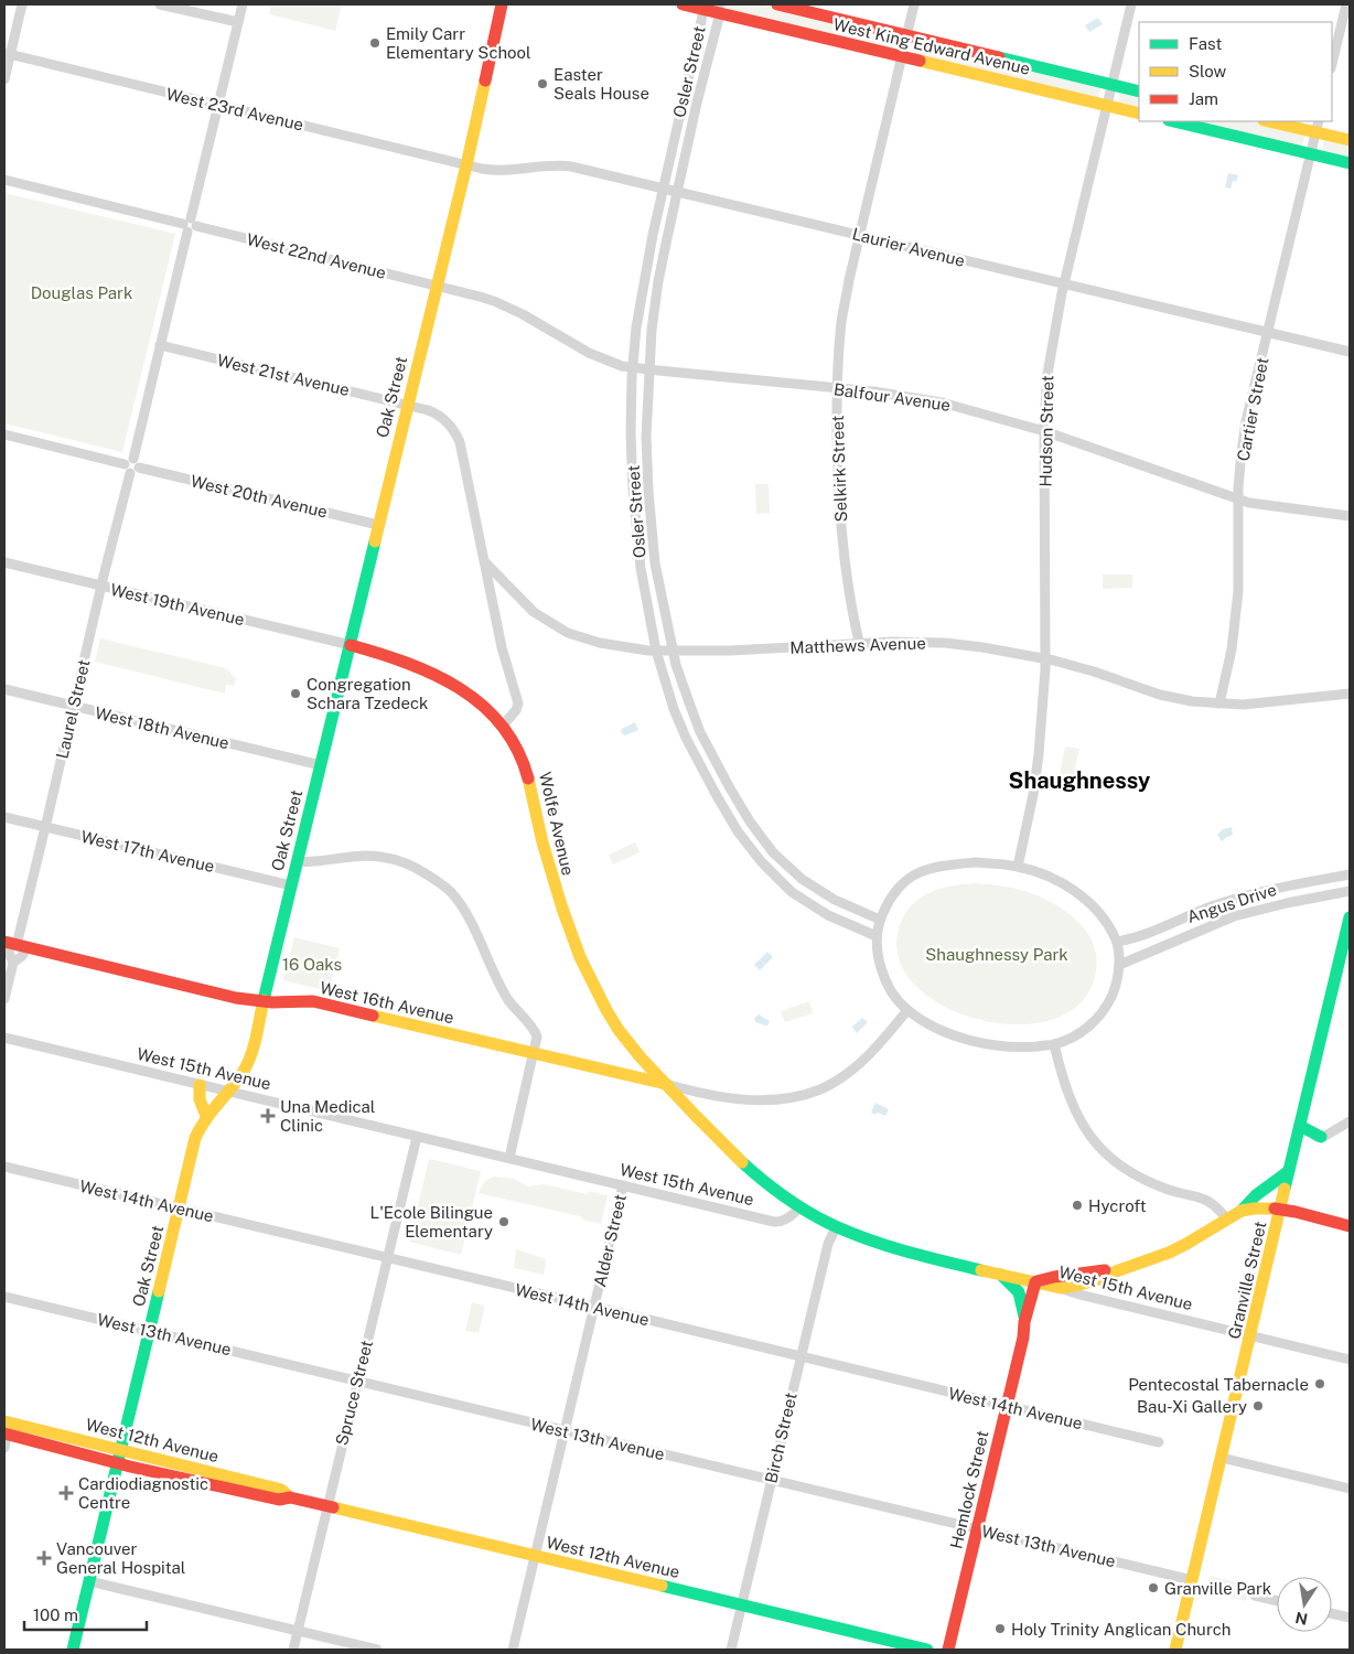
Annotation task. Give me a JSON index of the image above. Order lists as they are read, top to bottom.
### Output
{
  "streets": {
    "main road": [
      "West King Edward Avenue",
      "Oak Street",
      "Wolfe Avenue",
      "West 16th Avenue",
      "West 15th Avenue",
      "Granville Street",
      "West 12th Avenue",
      "Hemlock Street"
    ],
    "street": [
      "Osler Street",
      "West 23rd Avenue",
      "Laurier Avenue",
      "West 22nd Avenue",
      "West 21st Avenue",
      "Balfour Avenue",
      "Cartier Street",
      "Hudson Street",
      "Selkirk Street",
      "West 20th Avenue",
      "West 19th Avenue",
      "Matthews Avenue",
      "Laurel Street",
      "West 18th Avenue",
      "West 17th Avenue",
      "Angus Drive",
      "West 14th Avenue",
      "Alder Street",
      "West 13th Avenue",
      "Spruce Street",
      "Birch Street"
    ]
  },
  "crossings": [
    ["West King Edward Avenue", "Osler Street"],
    ["West King Edward Avenue", "Hudson Street"],
    ["West King Edward Avenue", "Selkirk Street"],
    ["Osler Street", "Laurier Avenue"],
    ["Osler Street", "Balfour Avenue"],
    ["Osler Street", "Matthews Avenue"],
    ["West 23rd Avenue", "Laurier Avenue"],
    ["West 23rd Avenue", "Oak Street"],
    ["West 23rd Avenue", "Laurel Street"],
    ["Laurier Avenue", "Oak Street"],
    ["Laurier Avenue", "Cartier Street"],
    ["Laurier Avenue", "Hudson Street"],
    ["Laurier Avenue", "Selkirk Street"],
    ["West 22nd Avenue", "Oak Street"],
    ["West 22nd Avenue", "Balfour Avenue"],
    ["West 22nd Avenue", "Laurel Street"],
    ["West 21st Avenue", "Oak Street"],
    ["West 21st Avenue", "Laurel Street"],
    ["Oak Street", "Balfour Avenue"],
    ["Oak Street", "West 20th Avenue"],
    ["Oak Street", "West 19th Avenue"],
    ["Oak Street", "West 18th Avenue"],
    ["Oak Street", "Wolfe Avenue"],
    ["Oak Street", "West 17th Avenue"],
    ["Oak Street", "West 16th Avenue"],
    ["Oak Street", "West 15th Avenue"],
    ["Oak Street", "West 14th Avenue"],
    ["Oak Street", "West 13th Avenue"],
    ["Oak Street", "West 12th Avenue"],
    ["Balfour Avenue", "Cartier Street"],
    ["Balfour Avenue", "Hudson Street"],
    ["Balfour Avenue", "Selkirk Street"],
    ["Cartier Street", "Matthews Avenue"],
    ["Hudson Street", "Matthews Avenue"],
    ["Selkirk Street", "Matthews Avenue"],
    ["West 20th Avenue", "Laurel Street"],
    ["West 19th Avenue", "Laurel Street"],
    ["West 19th Avenue", "Wolfe Avenue"],
    ["Laurel Street", "West 18th Avenue"],
    ["Laurel Street", "West 17th Avenue"],
    ["Laurel Street", "West 16th Avenue"],
    ["Wolfe Avenue", "West 16th Avenue"],
    ["Wolfe Avenue", "West 15th Avenue"],
    ["West 15th Avenue", "Alder Street"],
    ["West 15th Avenue", "Granville Street"],
    ["West 15th Avenue", "Spruce Street"],
    ["West 15th Avenue", "Birch Street"],
    ["West 15th Avenue", "Hemlock Street"],
    ["West 14th Avenue", "Alder Street"],
    ["West 14th Avenue", "Spruce Street"],
    ["West 14th Avenue", "Birch Street"],
    ["West 14th Avenue", "Hemlock Street"],
    ["Alder Street", "West 13th Avenue"],
    ["Alder Street", "West 12th Avenue"],
    ["Granville Street", "West 13th Avenue"],
    ["West 13th Avenue", "Spruce Street"],
    ["West 13th Avenue", "Birch Street"],
    ["West 13th Avenue", "Hemlock Street"],
    ["Spruce Street", "West 12th Avenue"],
    ["Birch Street", "West 12th Avenue"]
  ],
  "districts": ["Shaughnessy"],
  "parks": ["Douglas Park", "Shaughnessy Park", "16 Oaks"],
  "places": {
    "other": [
      "Emily Carr Elementary School",
      "Easter Seals House",
      "Congregation Schara Tzedeck",
      "Hycroft",
      "L'Ecole Bilingue Elementary",
      "Pentecostal Tabernacle",
      "Bau-Xi Gallery",
      "Granville Park",
      "Holy Trinity Anglican Church"
    ],
    "health": ["Una Medical Clinic", "Cardiodiagnostic Centre", "Vancouver General Hospital"]
  },
  "legend": ["Fast", "Slow", "Jam"],
  "scale_bar": "100 m",
  "north": "bottom"
}
